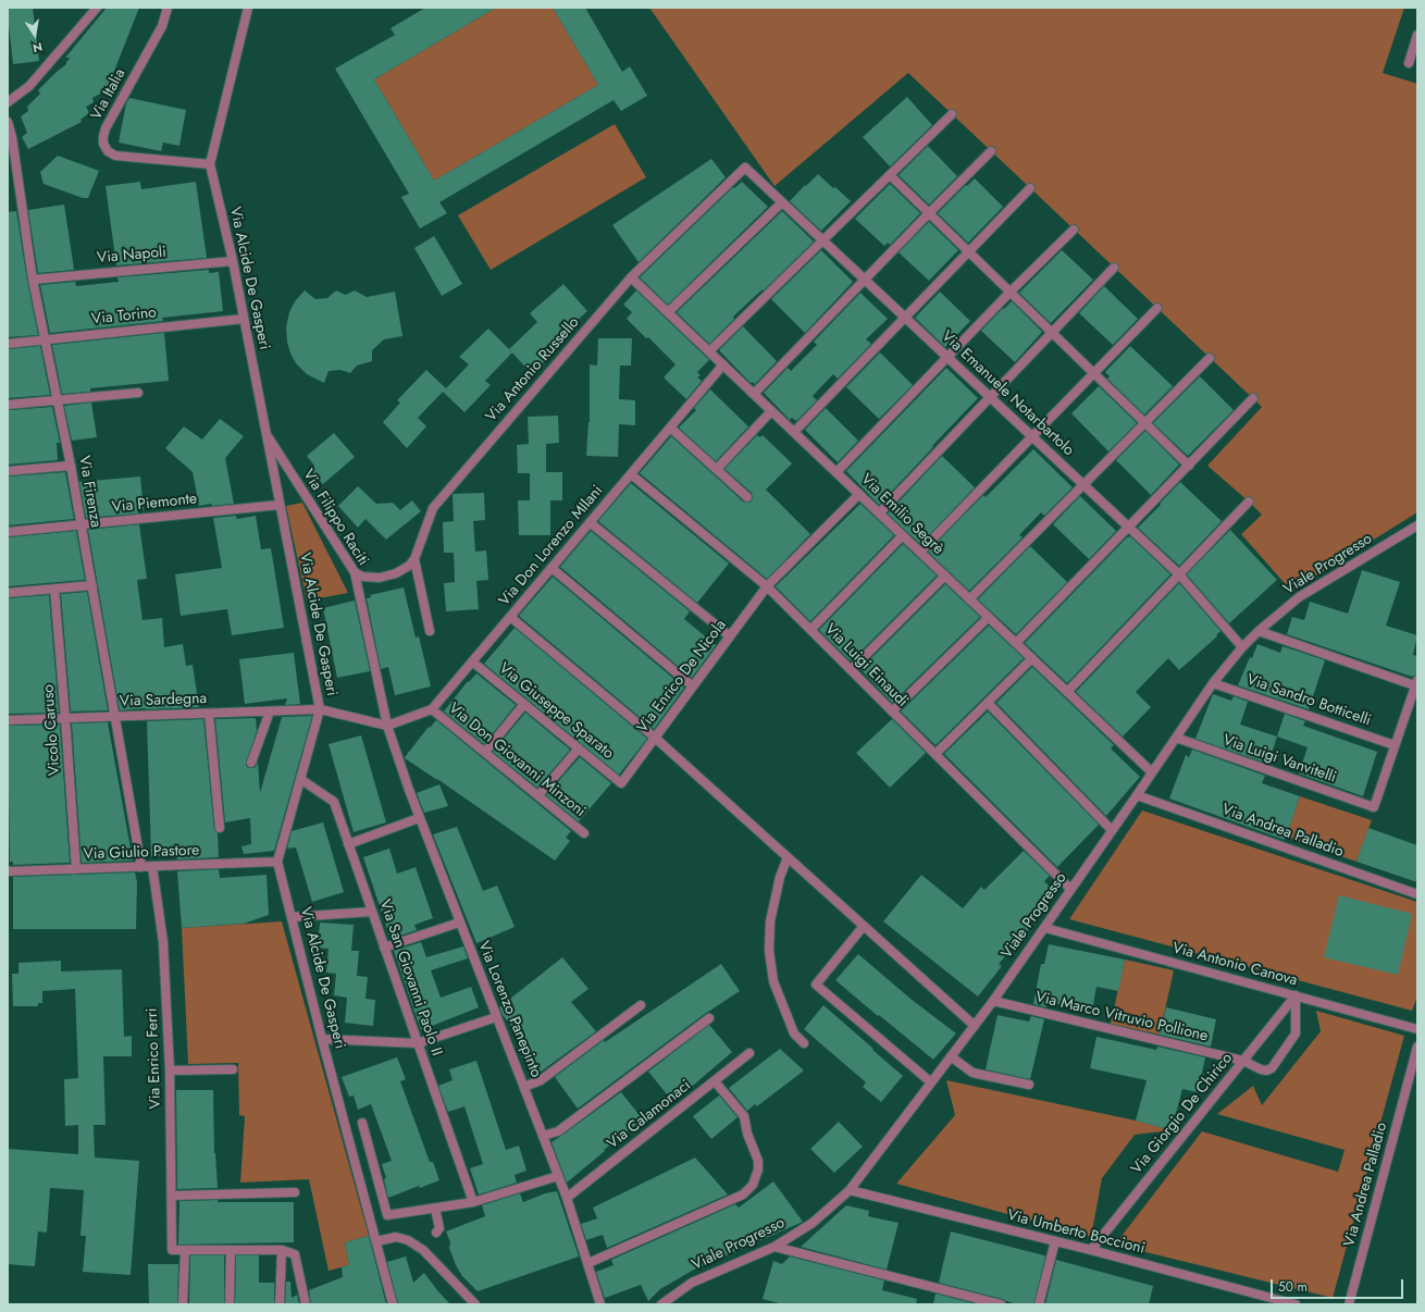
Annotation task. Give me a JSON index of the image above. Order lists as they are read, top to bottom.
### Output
{
  "streets": {
    "street": [
      "Via Italia",
      "Via Napoli",
      "Via Alcide De Gasperi",
      "Via Torino",
      "Via Antonio Russello",
      "Via Emanuele Notarbartolo",
      "Via Firenza",
      "Via Piemonte",
      "Via Emilio Segrè",
      "Via Filippo Raciti",
      "Via Don Lorenzo MIlani",
      "Viale Progresso",
      "Via Luigi Einaudi",
      "Via Enrico De Nicola",
      "Via Sardegna",
      "Via Sandro Botticelli",
      "Via Giuseppe Sparato",
      "Vicolo Caruso",
      "Via Luigi Vanvitelli",
      "Via Don Giovanni Minzoni",
      "Via Andrea Palladio",
      "Via Giulio Pastore",
      "Via Antonio Canova",
      "Via San Giovanni Paolo II",
      "Via Lorenzo Panepinto",
      "Via Marco Vitruvio Pollione",
      "Via Enrico Ferri",
      "Via Giorgio De Chirico",
      "Via Calamonaci",
      "Via Umberto Boccioni"
    ]
  },
  "crossings": [
    ["Via Italia", "Via Alcide De Gasperi"],
    ["Via Napoli", "Via Alcide De Gasperi"],
    ["Via Napoli", "Via Firenza"],
    ["Via Alcide De Gasperi", "Via Torino"],
    ["Via Alcide De Gasperi", "Via Piemonte"],
    ["Via Alcide De Gasperi", "Via Filippo Raciti"],
    ["Via Alcide De Gasperi", "Via Sardegna"],
    ["Via Alcide De Gasperi", "Via Giulio Pastore"],
    ["Via Alcide De Gasperi", "Via San Giovanni Paolo II"],
    ["Via Torino", "Via Firenza"],
    ["Via Antonio Russello", "Via Emanuele Notarbartolo"],
    ["Via Antonio Russello", "Via Emilio Segrè"],
    ["Via Emanuele Notarbartolo", "Viale Progresso"],
    ["Via Firenza", "Via Piemonte"],
    ["Via Firenza", "Via Sardegna"],
    ["Via Firenza", "Via Giulio Pastore"],
    ["Via Emilio Segrè", "Via Don Lorenzo MIlani"],
    ["Via Emilio Segrè", "Viale Progresso"],
    ["Via Emilio Segrè", "Via Enrico De Nicola"],
    ["Via Filippo Raciti", "Via Don Lorenzo MIlani"],
    ["Via Filippo Raciti", "Via Sardegna"],
    ["Via Filippo Raciti", "Via Lorenzo Panepinto"],
    ["Via Don Lorenzo MIlani", "Via Luigi Einaudi"],
    ["Via Don Lorenzo MIlani", "Via Sardegna"],
    ["Via Don Lorenzo MIlani", "Via Giuseppe Sparato"],
    ["Via Don Lorenzo MIlani", "Via Don Giovanni Minzoni"],
    ["Via Don Lorenzo MIlani", "Via Lorenzo Panepinto"],
    ["Viale Progresso", "Via Luigi Einaudi"],
    ["Viale Progresso", "Via Sandro Botticelli"],
    ["Viale Progresso", "Via Luigi Vanvitelli"],
    ["Viale Progresso", "Via Andrea Palladio"],
    ["Viale Progresso", "Via Antonio Canova"],
    ["Viale Progresso", "Via Marco Vitruvio Pollione"],
    ["Viale Progresso", "Via Umberto Boccioni"],
    ["Via Luigi Einaudi", "Via Enrico De Nicola"],
    ["Via Enrico De Nicola", "Via Giuseppe Sparato"],
    ["Via Sardegna", "Vicolo Caruso"],
    ["Via Sardegna", "Via Lorenzo Panepinto"],
    ["Via Sandro Botticelli", "Via Luigi Vanvitelli"],
    ["Vicolo Caruso", "Via Giulio Pastore"],
    ["Via Giulio Pastore", "Via Enrico Ferri"],
    ["Via Antonio Canova", "Via Marco Vitruvio Pollione"],
    ["Via Antonio Canova", "Via Giorgio De Chirico"],
    ["Via Lorenzo Panepinto", "Via Calamonaci"],
    ["Via Marco Vitruvio Pollione", "Via Giorgio De Chirico"],
    ["Via Giorgio De Chirico", "Via Umberto Boccioni"]
  ],
  "scale_bar": "50 m",
  "north": "bottom"
}
